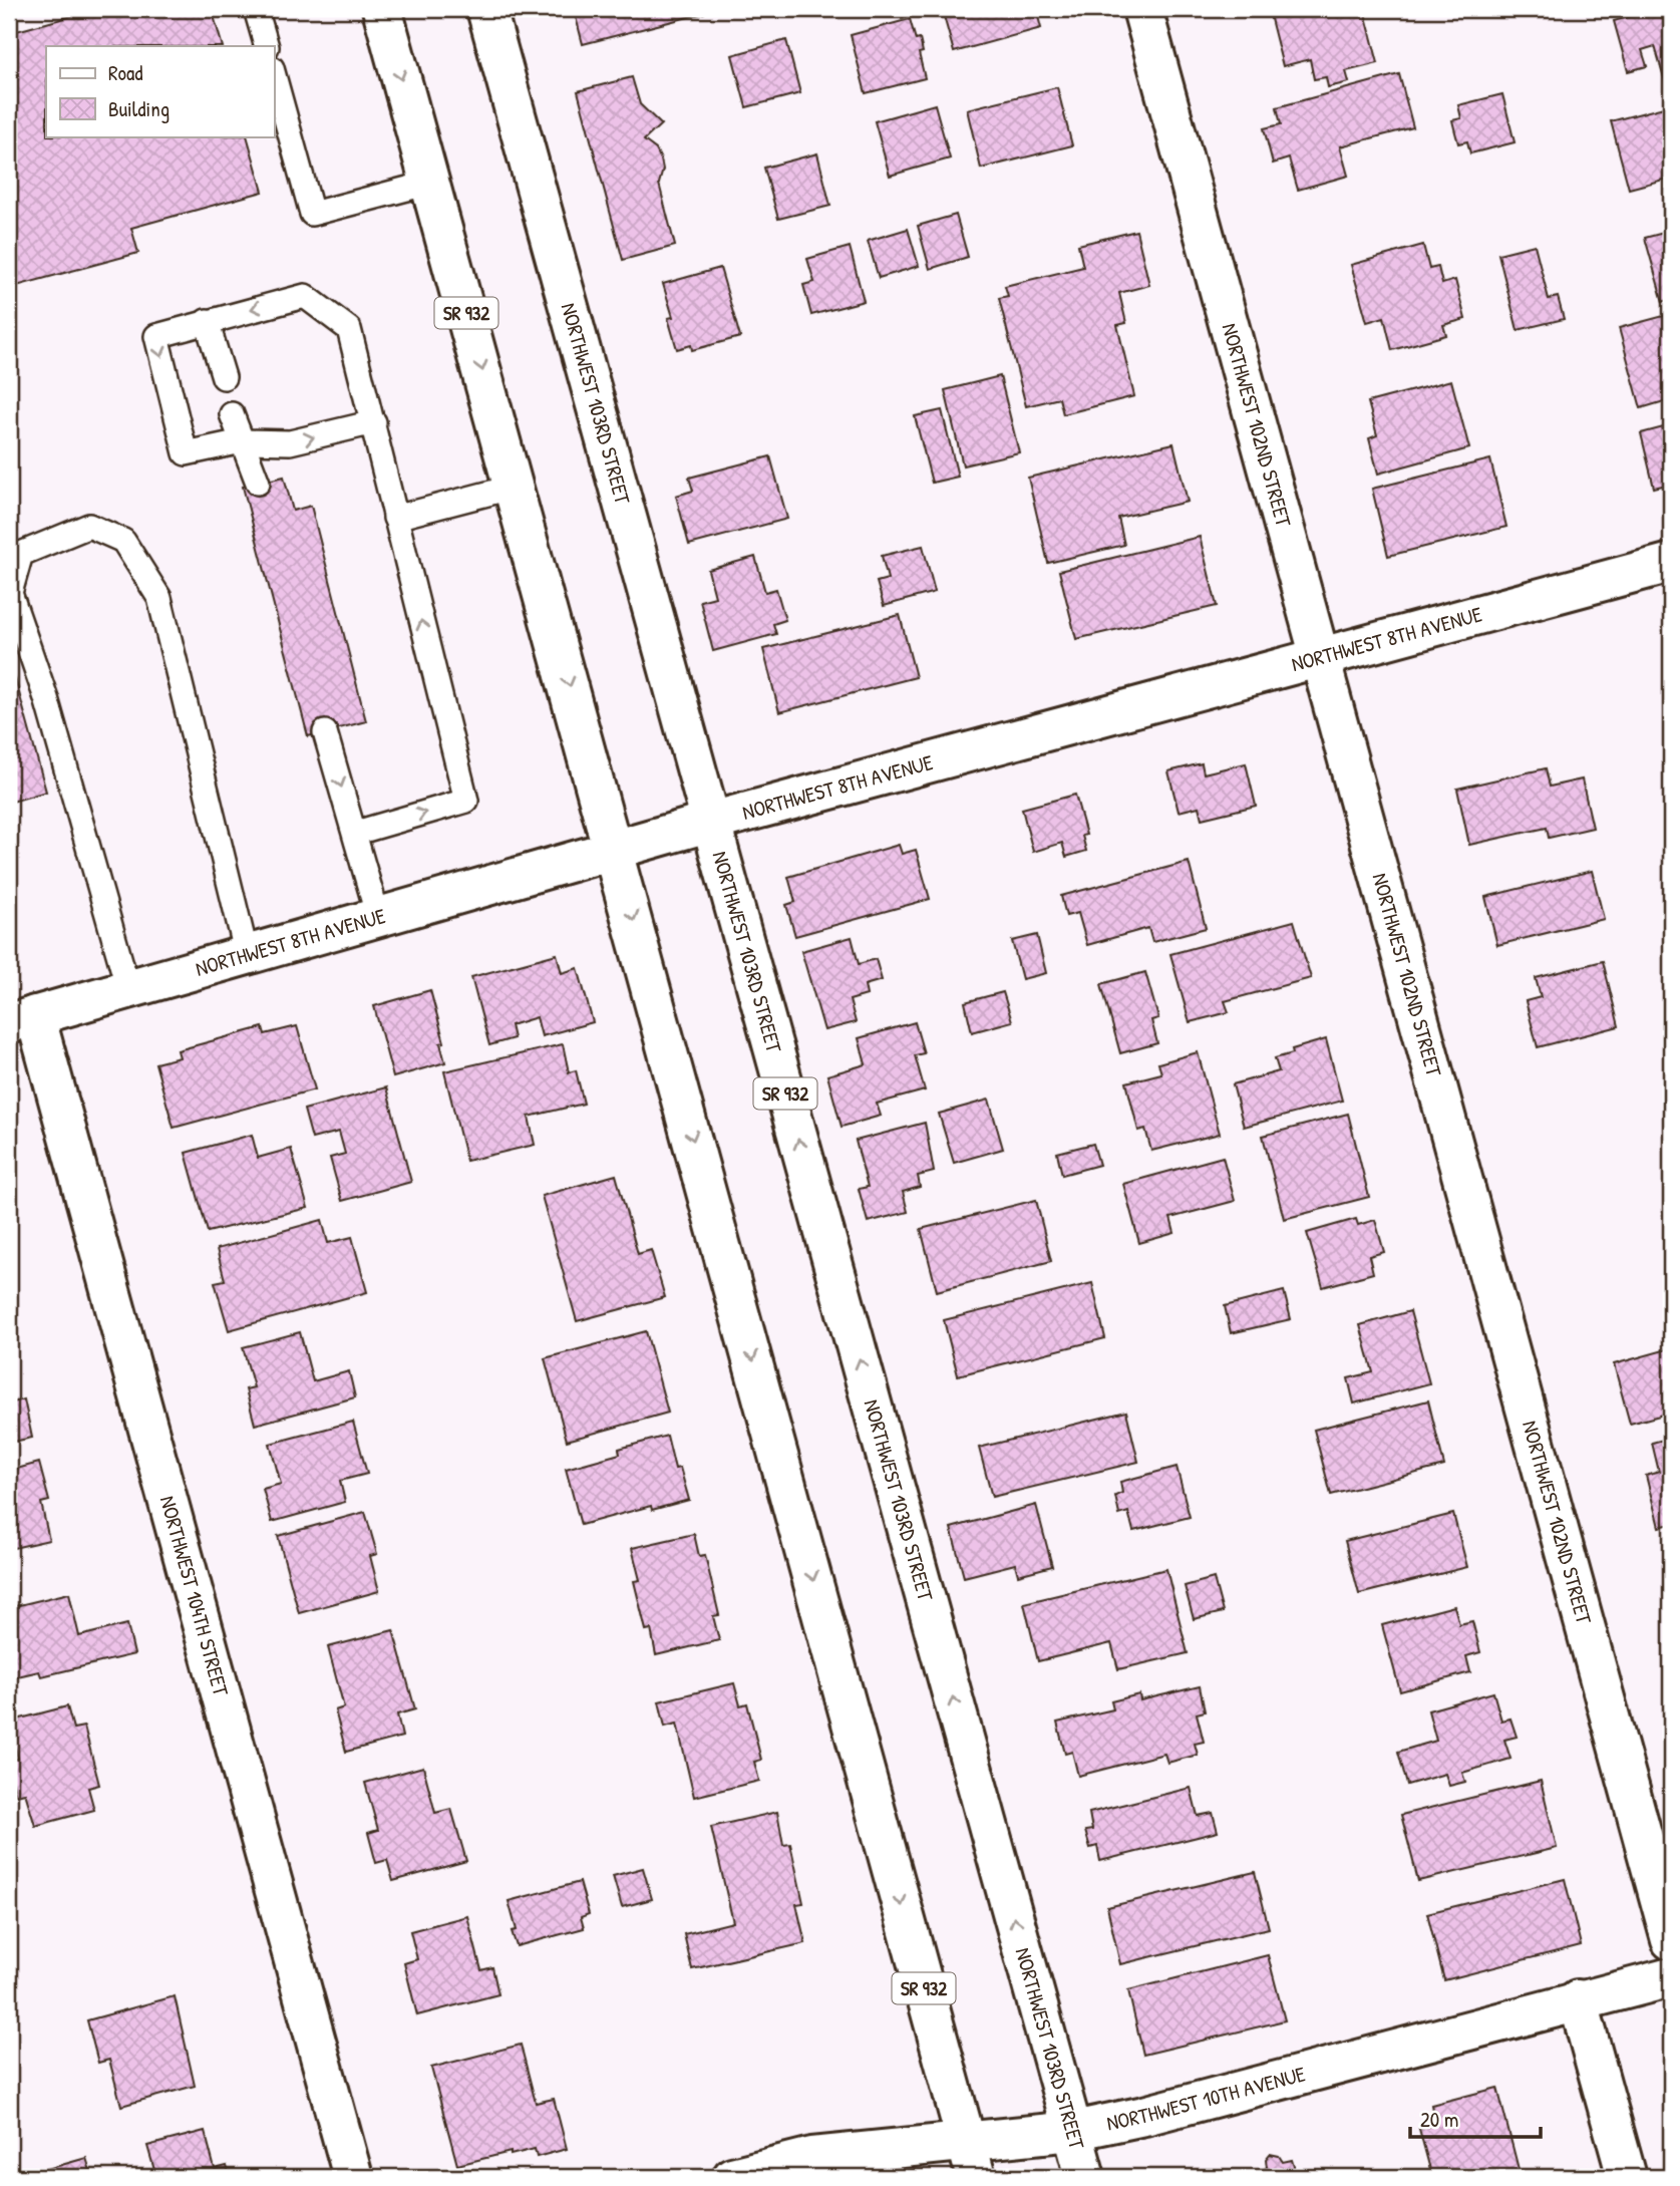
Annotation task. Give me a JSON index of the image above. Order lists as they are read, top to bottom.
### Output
{
  "streets": {
    "street": [
      "SR 932",
      "NORTHWEST 103RD STREET",
      "NORTHWEST 102ND STREET",
      "NORTHWEST 8TH AVENUE",
      "NORTHWEST 104TH STREET",
      "NORTHWEST 10TH AVENUE"
    ]
  },
  "crossings": [
    ["SR 932", "NORTHWEST 8TH AVENUE"],
    ["SR 932", "NORTHWEST 10TH AVENUE"],
    ["NORTHWEST 103RD STREET", "NORTHWEST 8TH AVENUE"],
    ["NORTHWEST 103RD STREET", "NORTHWEST 10TH AVENUE"],
    ["NORTHWEST 102ND STREET", "NORTHWEST 8TH AVENUE"],
    ["NORTHWEST 8TH AVENUE", "NORTHWEST 104TH STREET"]
  ],
  "legend": ["Road", "Building"],
  "scale_bar": "20 m"
}
